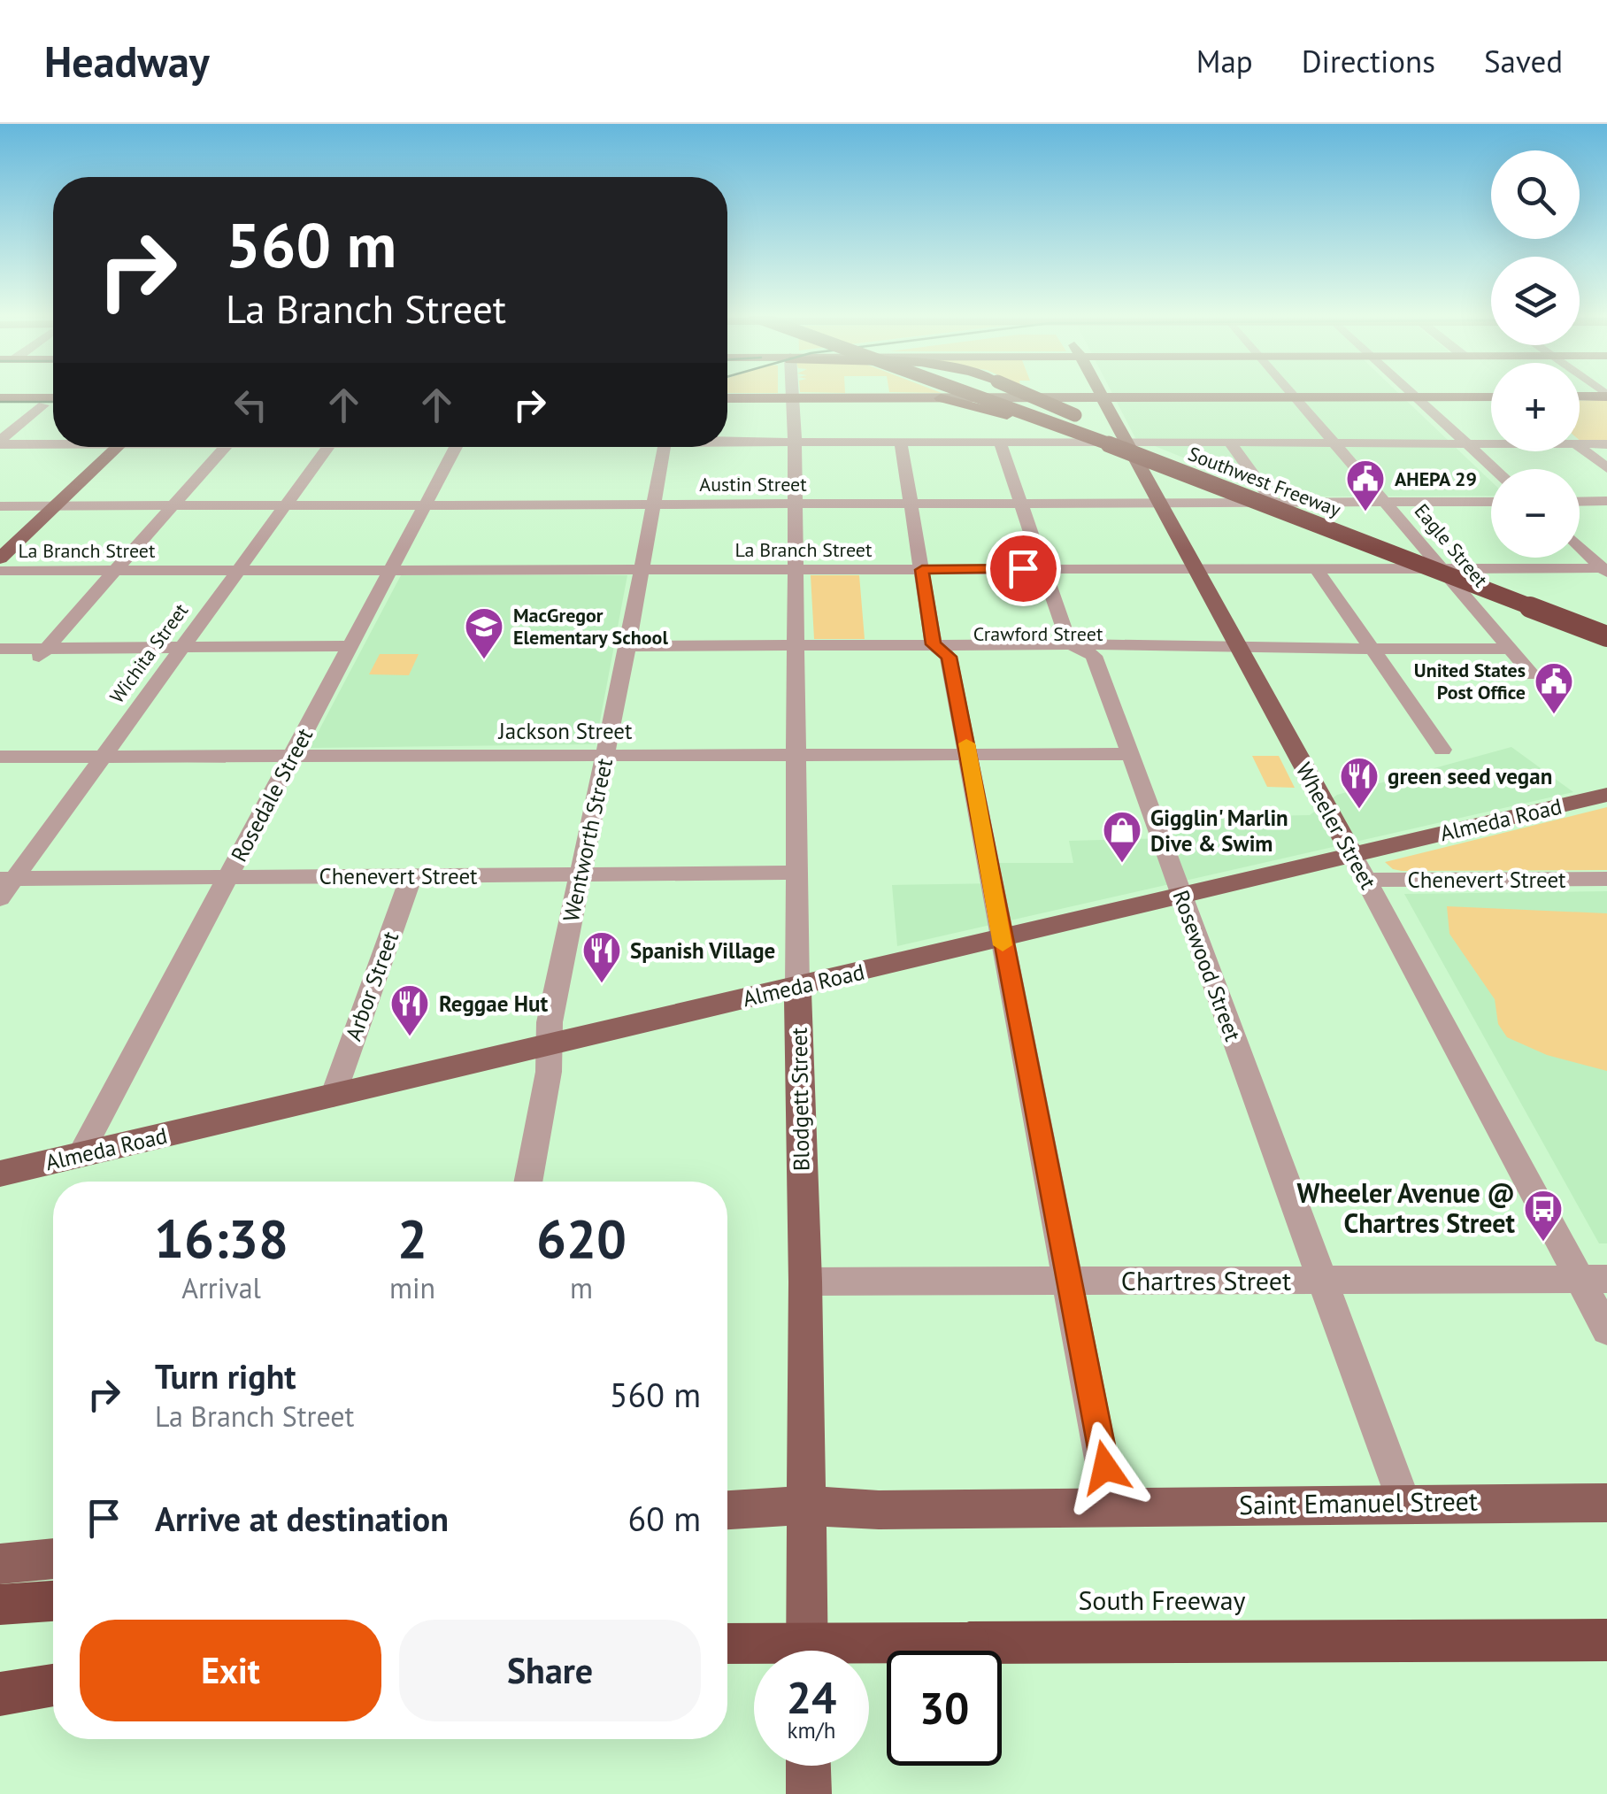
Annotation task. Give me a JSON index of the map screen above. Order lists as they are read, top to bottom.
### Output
{
  "streets": {
    "highway": ["Southwest Freeway", "South Freeway"],
    "main road": [
      "Almeda Road",
      "Wheeler Street",
      "Blodgett Street",
      "Saint Emanuel Street"
    ],
    "street": [
      "Austin Street",
      "Eagle Street",
      "La Branch Street",
      "Crawford Street",
      "Wichita Street",
      "Jackson Street",
      "Rosedale Street",
      "Wentworth Street",
      "Chenevert Street",
      "Rosewood Street",
      "Arbor Street",
      "Chartres Street"
    ]
  },
  "crossings": [
    ["Austin Street", "Eagle Street"],
    ["Austin Street", "Wichita Street"],
    ["Austin Street", "Rosedale Street"],
    ["Austin Street", "Wheeler Street"],
    ["Austin Street", "Wentworth Street"],
    ["Austin Street", "Blodgett Street"],
    ["Eagle Street", "La Branch Street"],
    ["Eagle Street", "Crawford Street"],
    ["La Branch Street", "Wichita Street"],
    ["La Branch Street", "Rosedale Street"],
    ["La Branch Street", "Wheeler Street"],
    ["La Branch Street", "Wentworth Street"],
    ["La Branch Street", "Blodgett Street"],
    ["Crawford Street", "Wheeler Street"],
    ["Crawford Street", "Wentworth Street"],
    ["Crawford Street", "Rosewood Street"],
    ["Crawford Street", "Blodgett Street"],
    ["Wichita Street", "Jackson Street"],
    ["Wichita Street", "Chenevert Street"],
    ["Jackson Street", "Rosedale Street"],
    ["Jackson Street", "Wentworth Street"],
    ["Jackson Street", "Rosewood Street"],
    ["Jackson Street", "Blodgett Street"],
    ["Rosedale Street", "Almeda Road"],
    ["Rosedale Street", "Chenevert Street"],
    ["Almeda Road", "Wheeler Street"],
    ["Almeda Road", "Wentworth Street"],
    ["Almeda Road", "Chenevert Street"],
    ["Almeda Road", "Rosewood Street"],
    ["Almeda Road", "Arbor Street"],
    ["Almeda Road", "Blodgett Street"],
    ["Wheeler Street", "Chenevert Street"],
    ["Wheeler Street", "Chartres Street"],
    ["Wentworth Street", "Chenevert Street"],
    ["Chenevert Street", "Arbor Street"],
    ["Chenevert Street", "Blodgett Street"],
    ["Rosewood Street", "Chartres Street"],
    ["Rosewood Street", "Saint Emanuel Street"],
    ["Blodgett Street", "Chartres Street"],
    ["Blodgett Street", "Saint Emanuel Street"]
  ],
  "places": {
    "public building": ["AHEPA 29", "United States Post Office"],
    "school or university": ["MacGregor Elementary School"],
    "restaurant": ["green seed vegan", "Spanish Village", "Reggae Hut"],
    "shop": ["Gigglin' Marlin Dive & Swim"],
    "bus stop": ["Wheeler Avenue @ Chartres Street"]
  },
  "page": {
    "header": "Headway",
    "nav": ["Map", "Directions", "Saved"],
    "map_buttons": ["+", "−"],
    "turn": ["560 m", "La Branch Street"],
    "eta": [
      "16:38",
      "Arrival",
      "2",
      "min",
      "620",
      "m"
    ],
    "list": [
      {
        "name": "Turn right",
        "note": "La Branch Street",
        "value": "560 m"
      },
      {
        "name": "Arrive at destination",
        "value": "60 m"
      }
    ],
    "buttons": ["Exit", "Share"],
    "speed": "24 km/h",
    "limit": "30"
  }
}
